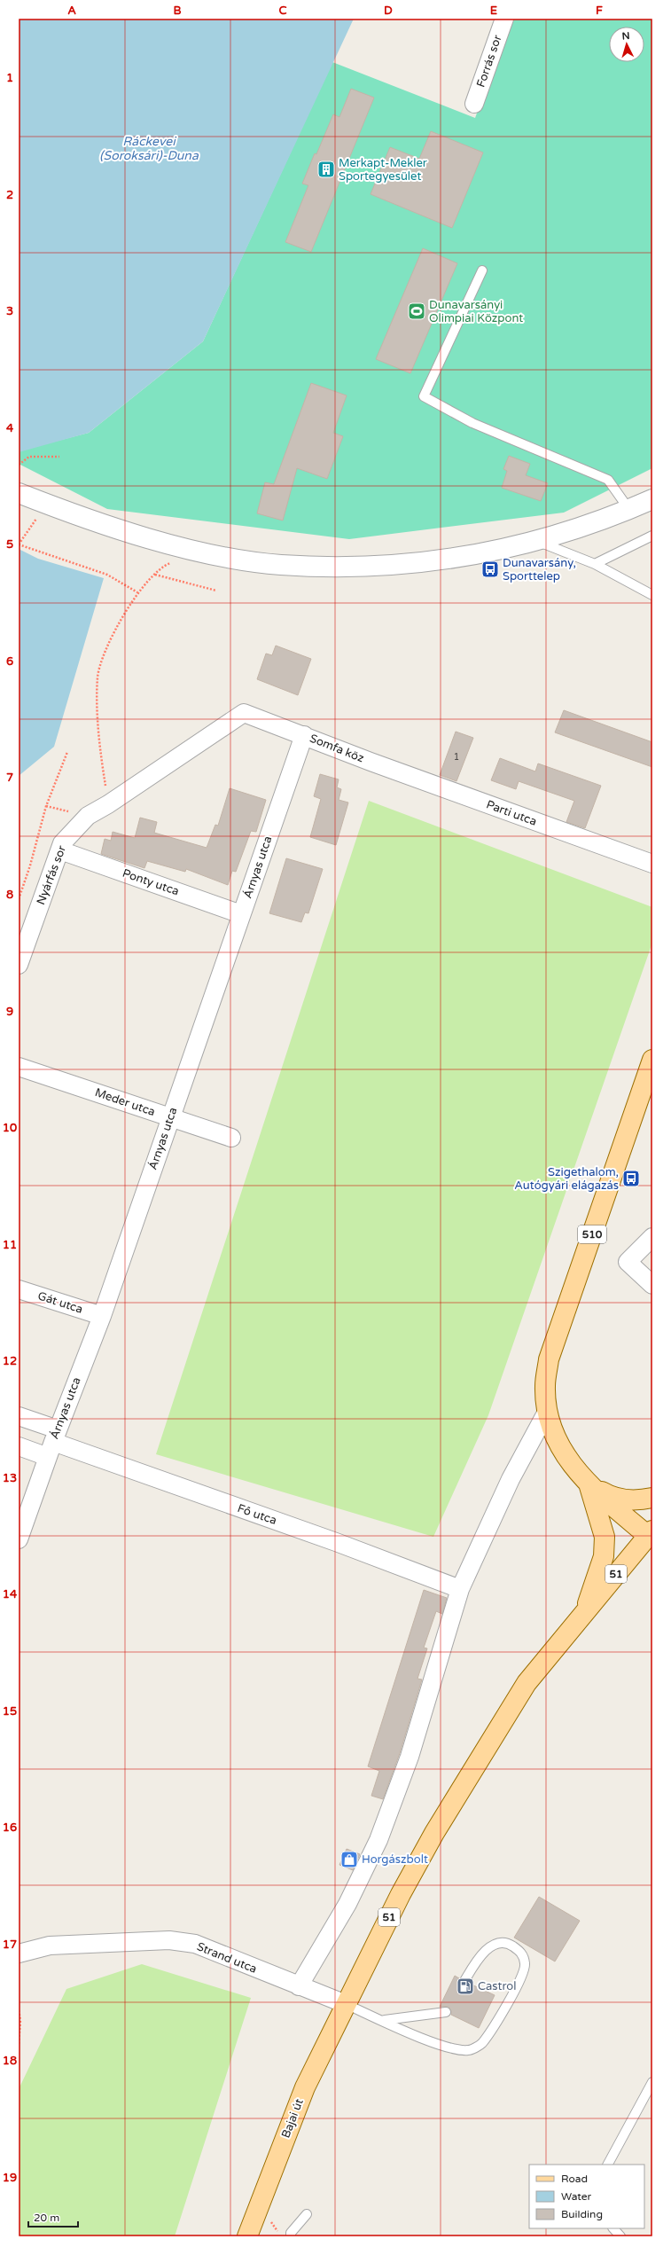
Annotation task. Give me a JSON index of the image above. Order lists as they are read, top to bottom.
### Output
{
  "streets": {
    "main road": ["510", "51", "Bajai út"],
    "street": [
      "Forrás sor",
      "Somfa köz",
      "Parti utca",
      "Árnyas utca",
      "Nyárfás sor",
      "Ponty utca",
      "Meder utca",
      "Gát utca",
      "Fő utca",
      "Strand utca"
    ]
  },
  "crossings": [
    ["Somfa köz", "Parti utca"],
    ["Somfa köz", "Árnyas utca"],
    ["Somfa köz", "Nyárfás sor"],
    ["Árnyas utca", "Nyárfás sor"],
    ["Árnyas utca", "Ponty utca"],
    ["Árnyas utca", "Meder utca"],
    ["Árnyas utca", "Gát utca"],
    ["Árnyas utca", "Fő utca"],
    ["Nyárfás sor", "Ponty utca"],
    ["510", "51"],
    ["51", "Strand utca"],
    ["51", "Bajai út"],
    ["Strand utca", "Bajai út"]
  ],
  "water": ["Ráckevei (Soroksári)-Duna"],
  "places": {
    "building": ["Merkapt-Mekler Sportegyesület"],
    "sports": ["Dunavarsányi Olimpiai Központ"],
    "bus stop": ["Dunavarsány, Sporttelep", "Szigethalom, Autógyári elágazás"],
    "shop": ["Horgászbolt"],
    "fuel station": ["Castrol"]
  },
  "house_numbers": ["1"],
  "legend": ["Road", "Water", "Building"],
  "scale_bar": "20 m",
  "north": "top",
  "grid": {
    "columns": [
      "A",
      "B",
      "C",
      "D",
      "E",
      "F"
    ],
    "rows": [
      "1",
      "2",
      "3",
      "4",
      "5",
      "6",
      "7",
      "8",
      "9",
      "10",
      "11",
      "12",
      "13",
      "14",
      "15",
      "16",
      "17",
      "18",
      "19"
    ]
  }
}
